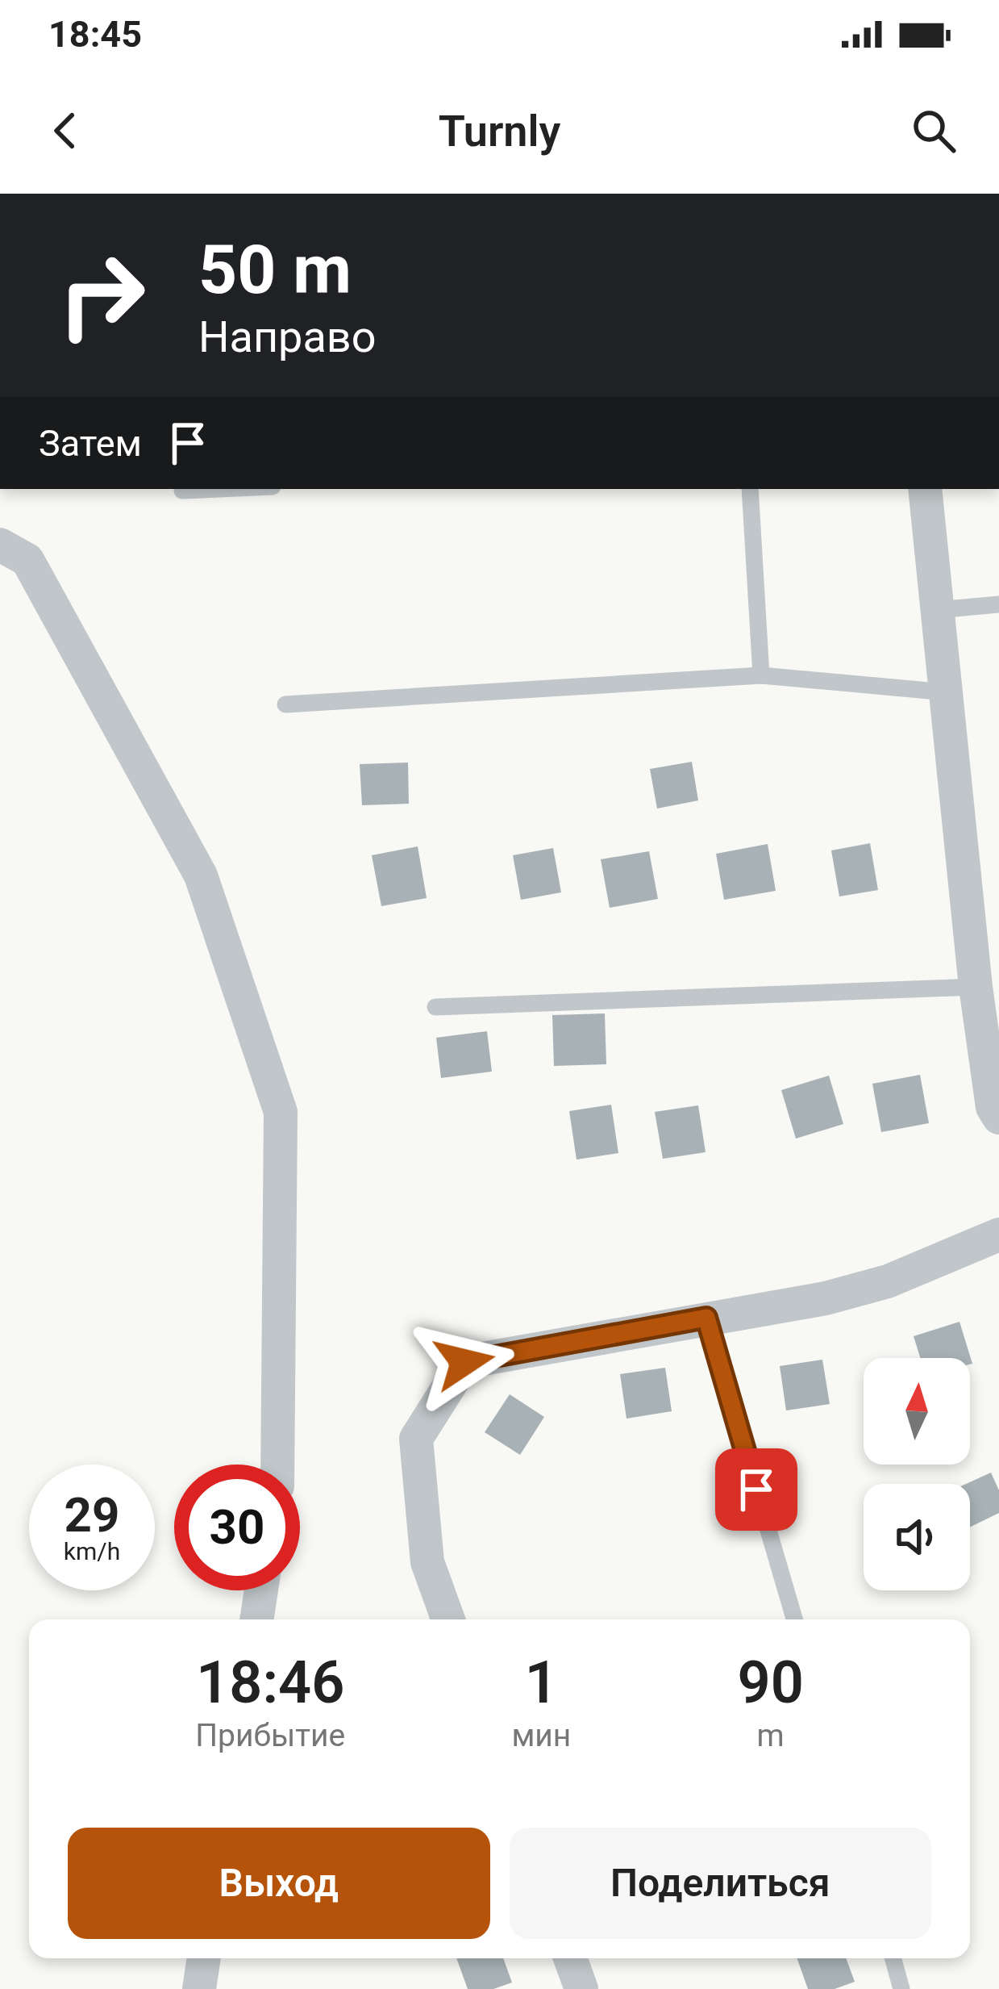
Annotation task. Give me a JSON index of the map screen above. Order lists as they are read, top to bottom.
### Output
{
  "north": "top",
  "page": {
    "status": "18:45",
    "header": "Turnly",
    "turn": ["50 m", "Направо"],
    "then": "Затем",
    "speed": "29 km/h",
    "limit": "30",
    "eta": [
      "18:46",
      "Прибытие",
      "1",
      "мин",
      "90",
      "m"
    ],
    "buttons": ["Выход", "Поделиться"]
  }
}
